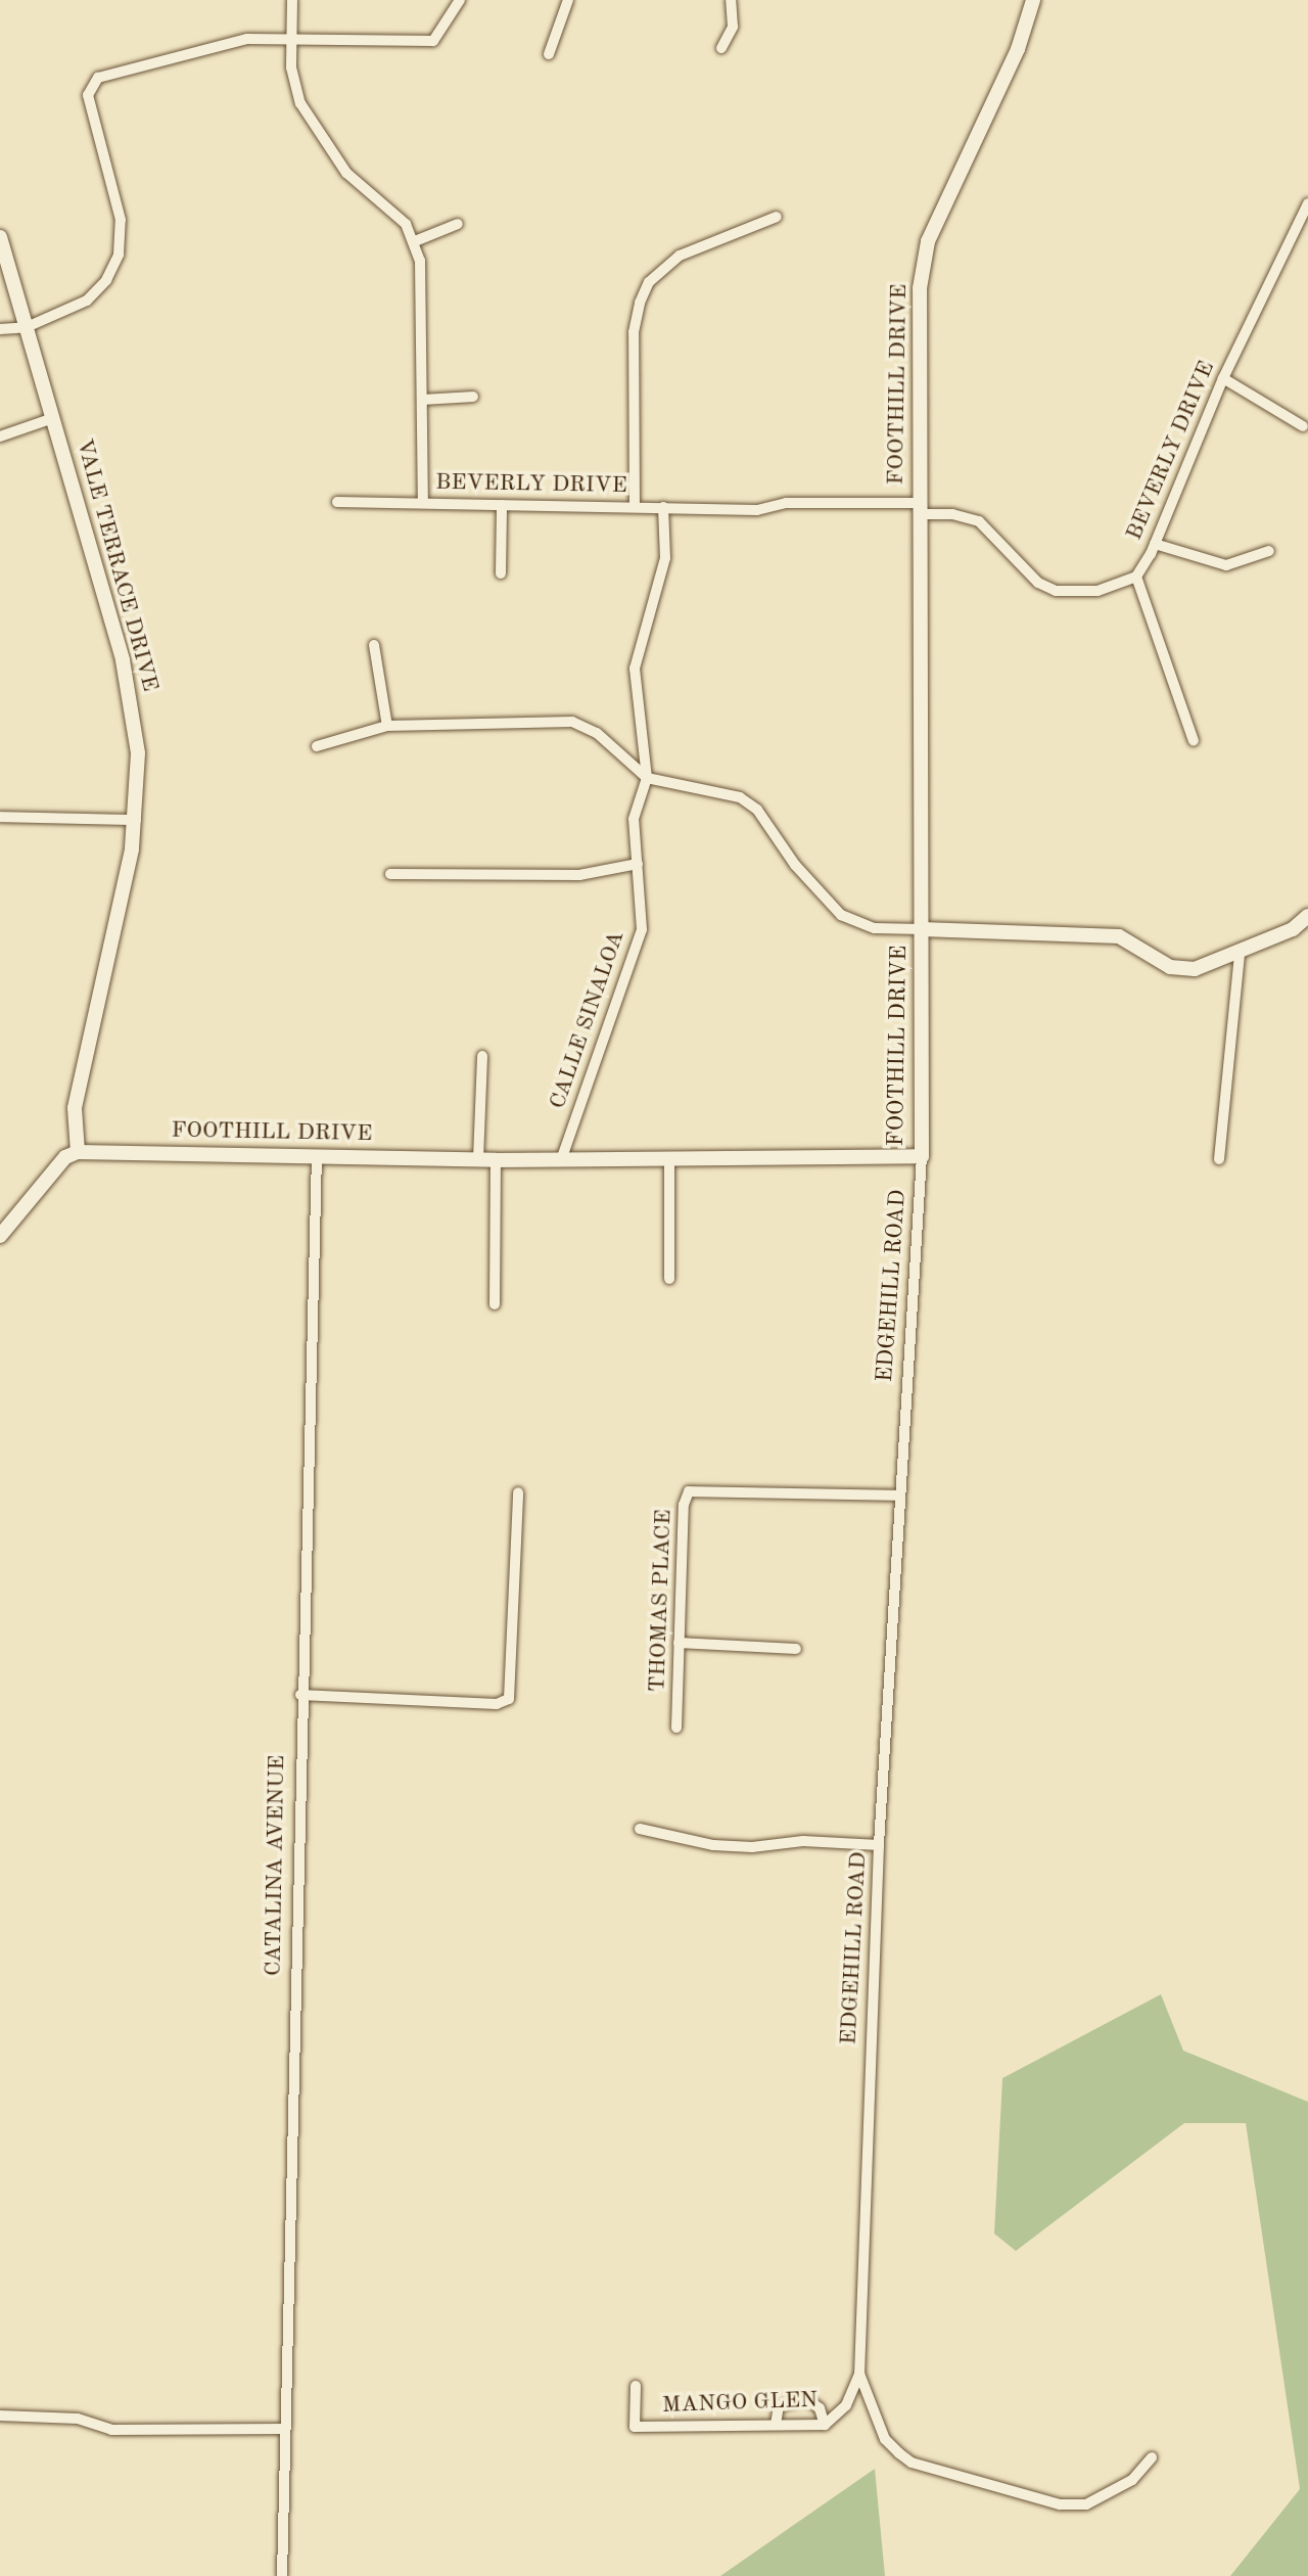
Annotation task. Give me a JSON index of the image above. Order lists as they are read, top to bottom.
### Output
{
  "streets": {
    "street": [
      "FOOTHILL DRIVE",
      "BEVERLY DRIVE",
      "VALE TERRACE DRIVE",
      "CALLE SINALOA",
      "EDGEHILL ROAD",
      "THOMAS PLACE",
      "CATALINA AVENUE",
      "MANGO GLEN"
    ]
  },
  "crossings": [
    ["FOOTHILL DRIVE", "BEVERLY DRIVE"],
    ["FOOTHILL DRIVE", "VALE TERRACE DRIVE"],
    ["FOOTHILL DRIVE", "CALLE SINALOA"],
    ["FOOTHILL DRIVE", "EDGEHILL ROAD"],
    ["FOOTHILL DRIVE", "CATALINA AVENUE"],
    ["BEVERLY DRIVE", "CALLE SINALOA"],
    ["EDGEHILL ROAD", "THOMAS PLACE"],
    ["EDGEHILL ROAD", "MANGO GLEN"]
  ]
}
